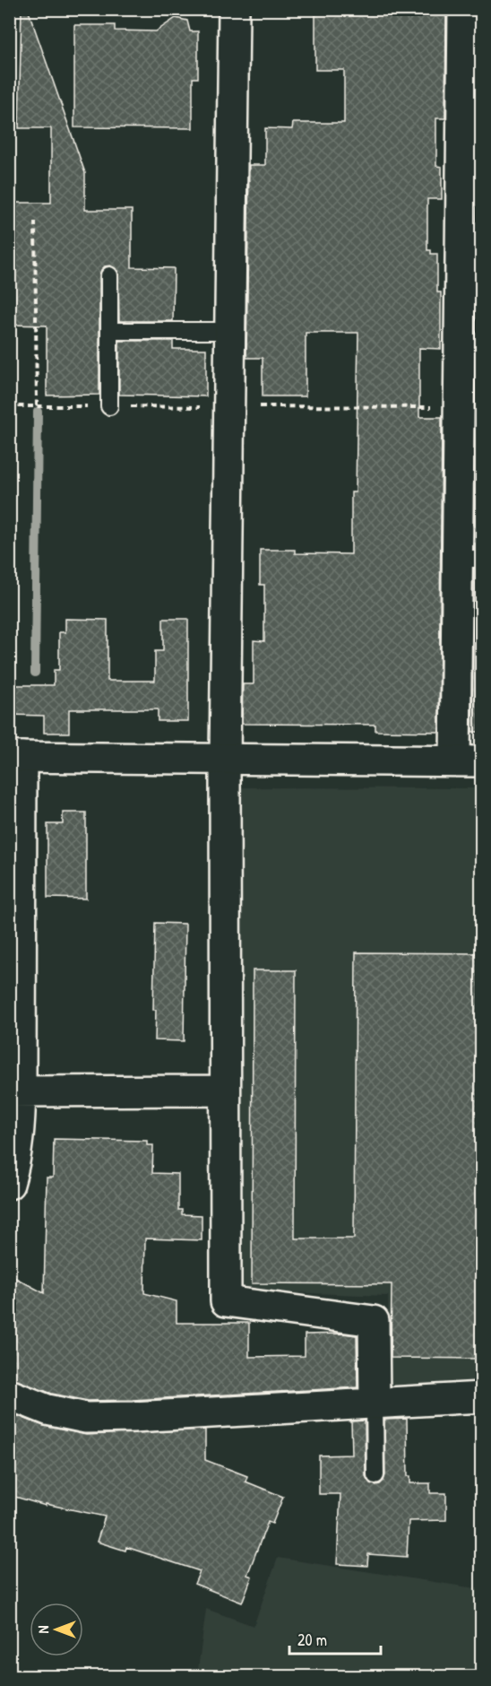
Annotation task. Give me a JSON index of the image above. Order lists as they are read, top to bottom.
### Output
{
  "scale_bar": "20 m",
  "north": "left"
}
